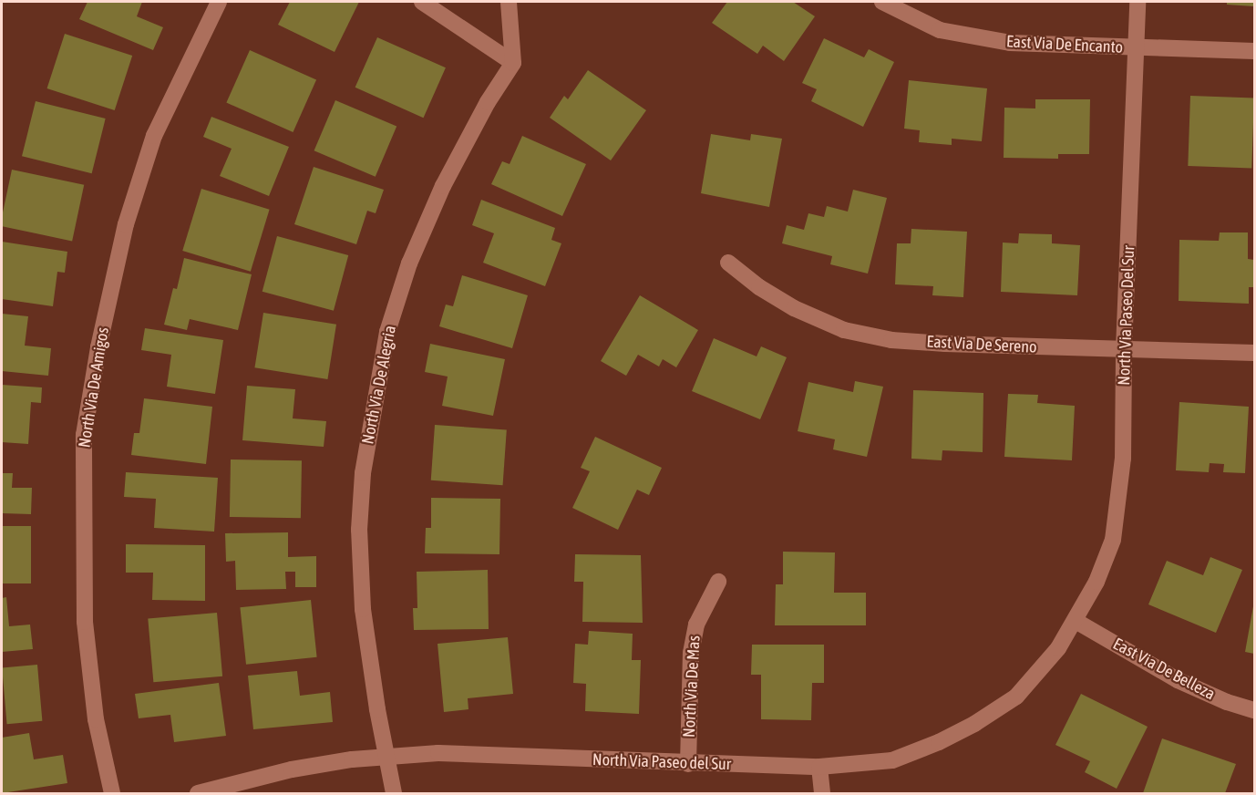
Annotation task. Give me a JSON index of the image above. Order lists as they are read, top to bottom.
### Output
{
  "streets": {
    "street": [
      "East Via De Encanto",
      "North Via Paseo Del Sur",
      "East Via De Sereno",
      "North Via De Alegria",
      "North Via De Amigos",
      "East Via De Belleza",
      "North Via De Mas",
      "North Via Paseo del Sur"
    ]
  },
  "crossings": [
    ["East Via De Encanto", "North Via Paseo Del Sur"],
    ["North Via Paseo Del Sur", "East Via De Sereno"],
    ["North Via Paseo Del Sur", "East Via De Belleza"],
    ["North Via Paseo Del Sur", "North Via Paseo del Sur"],
    ["North Via De Alegria", "North Via Paseo del Sur"],
    ["East Via De Belleza", "North Via Paseo del Sur"],
    ["North Via De Mas", "North Via Paseo del Sur"]
  ]
}
